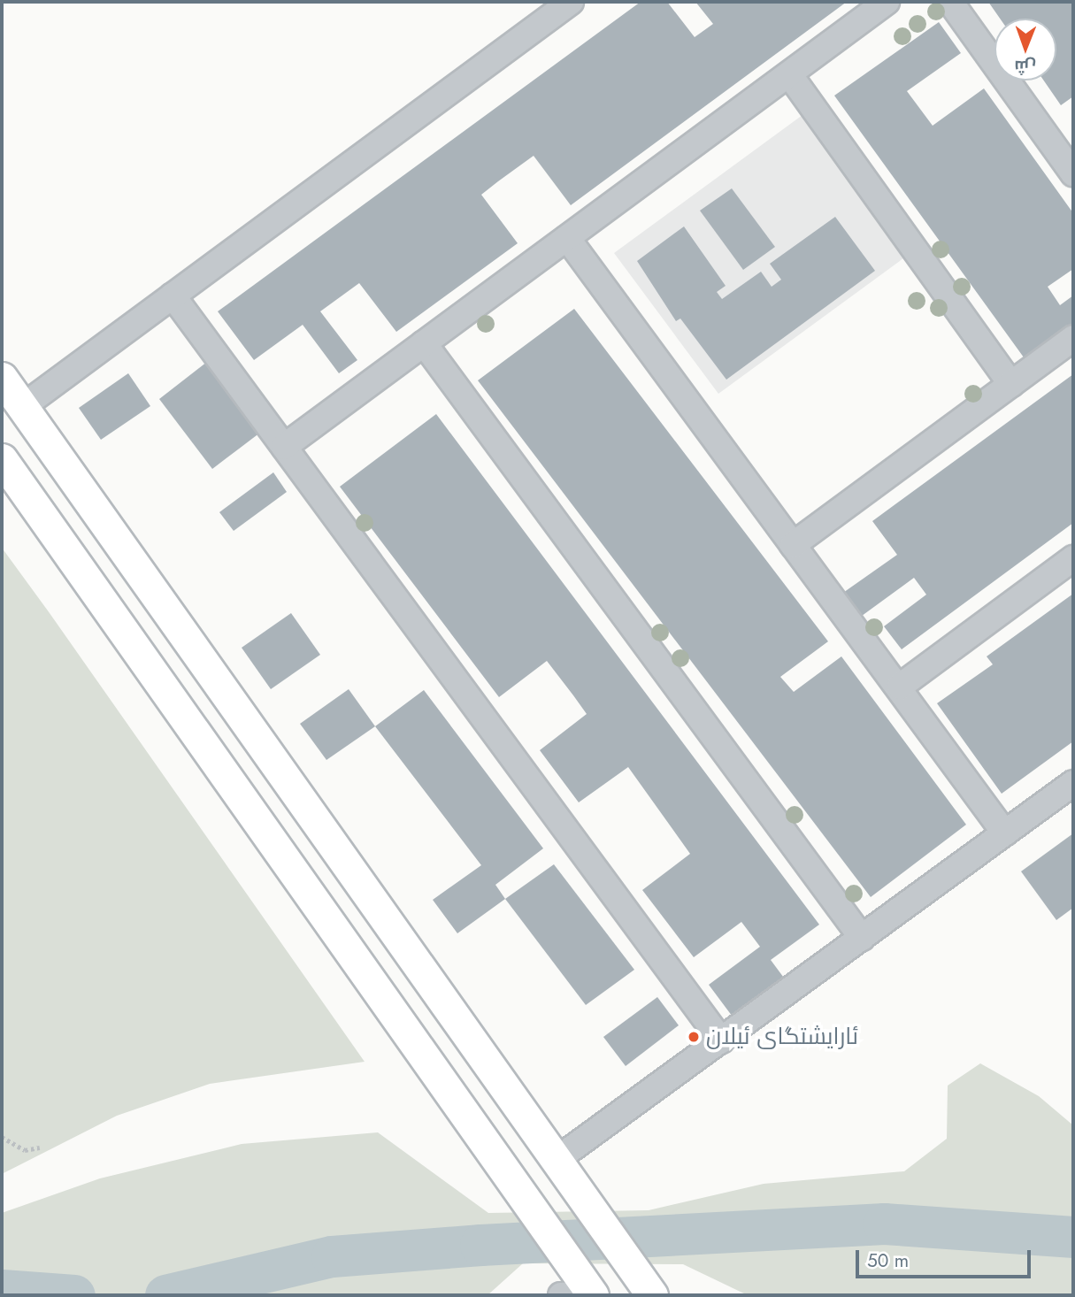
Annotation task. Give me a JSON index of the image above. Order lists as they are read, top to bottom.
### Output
{
  "places": ["ئارایشتگای ئیلان"],
  "scale_bar": "50 m",
  "north": "bottom"
}
